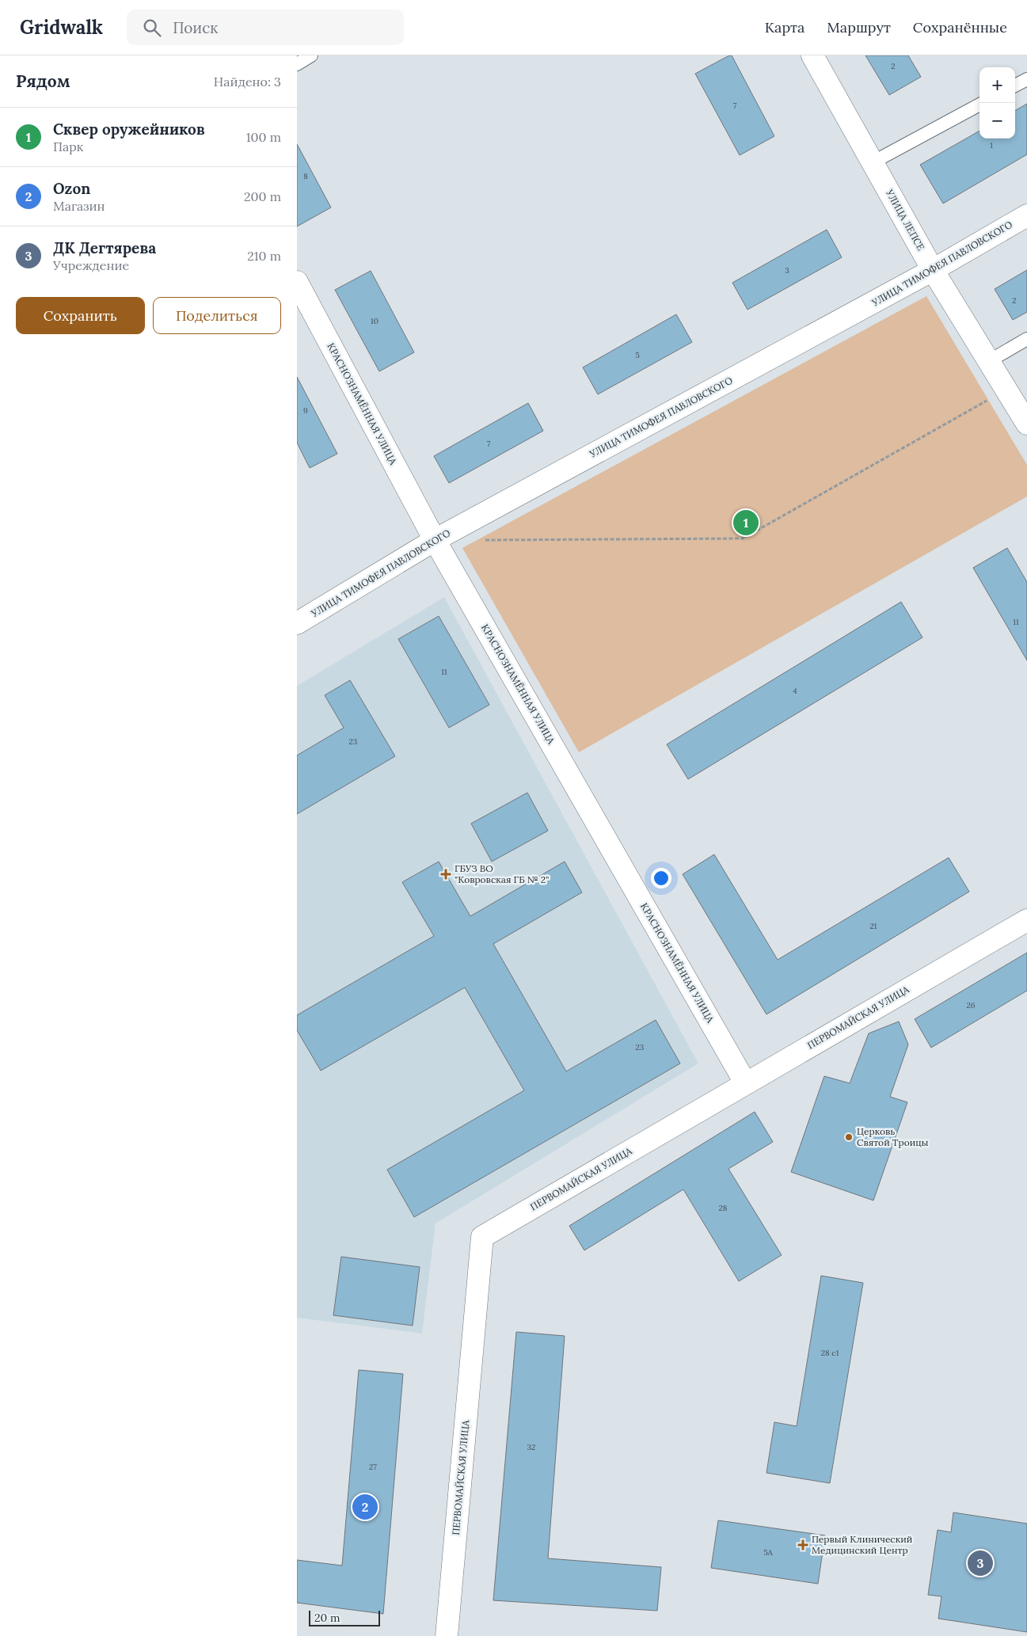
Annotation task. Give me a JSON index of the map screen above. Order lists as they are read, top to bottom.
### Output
{
  "streets": {
    "street": [
      "УЛИЦА ЛЕПСЕ",
      "УЛИЦА ТИМОФЕЯ ПАВЛОВСКОГО",
      "КРАСНОЗНАМЁННАЯ УЛИЦА",
      "ПЕРВОМАЙСКАЯ УЛИЦА"
    ]
  },
  "crossings": [
    ["УЛИЦА ЛЕПСЕ", "УЛИЦА ТИМОФЕЯ ПАВЛОВСКОГО"],
    ["УЛИЦА ТИМОФЕЯ ПАВЛОВСКОГО", "КРАСНОЗНАМЁННАЯ УЛИЦА"],
    ["КРАСНОЗНАМЁННАЯ УЛИЦА", "ПЕРВОМАЙСКАЯ УЛИЦА"]
  ],
  "places": {
    "health": ["ГБУЗ ВО \"Ковровская ГБ № 2\"", "Первый Клинический Медицинский Центр"],
    "other": ["Церковь Святой Троицы"]
  },
  "house_numbers": [
    "2",
    "7",
    "1",
    "8",
    "3",
    "2",
    "10",
    "5",
    "9",
    "7",
    "11",
    "11",
    "4",
    "23",
    "21",
    "26",
    "23",
    "28",
    "28 с1",
    "32",
    "27",
    "5А"
  ],
  "scale_bar": "20 m",
  "page": {
    "header": "Gridwalk",
    "search": "Поиск",
    "nav": ["Карта", "Маршрут", "Сохранённые"],
    "heading": ["Рядом", "Найдено: 3"],
    "map_buttons": ["+", "−"],
    "list": [
      {
        "mark": "1",
        "name": "Сквер оружейников",
        "note": "Парк",
        "value": "100 m"
      },
      {
        "mark": "2",
        "name": "Ozon",
        "note": "Магазин",
        "value": "200 m"
      },
      {
        "mark": "3",
        "name": "ДК Дегтярева",
        "note": "Учреждение",
        "value": "210 m"
      }
    ],
    "buttons": ["Сохранить", "Поделиться"],
    "pins": ["1", "2", "3"],
    "scale": "20 m"
  }
}
